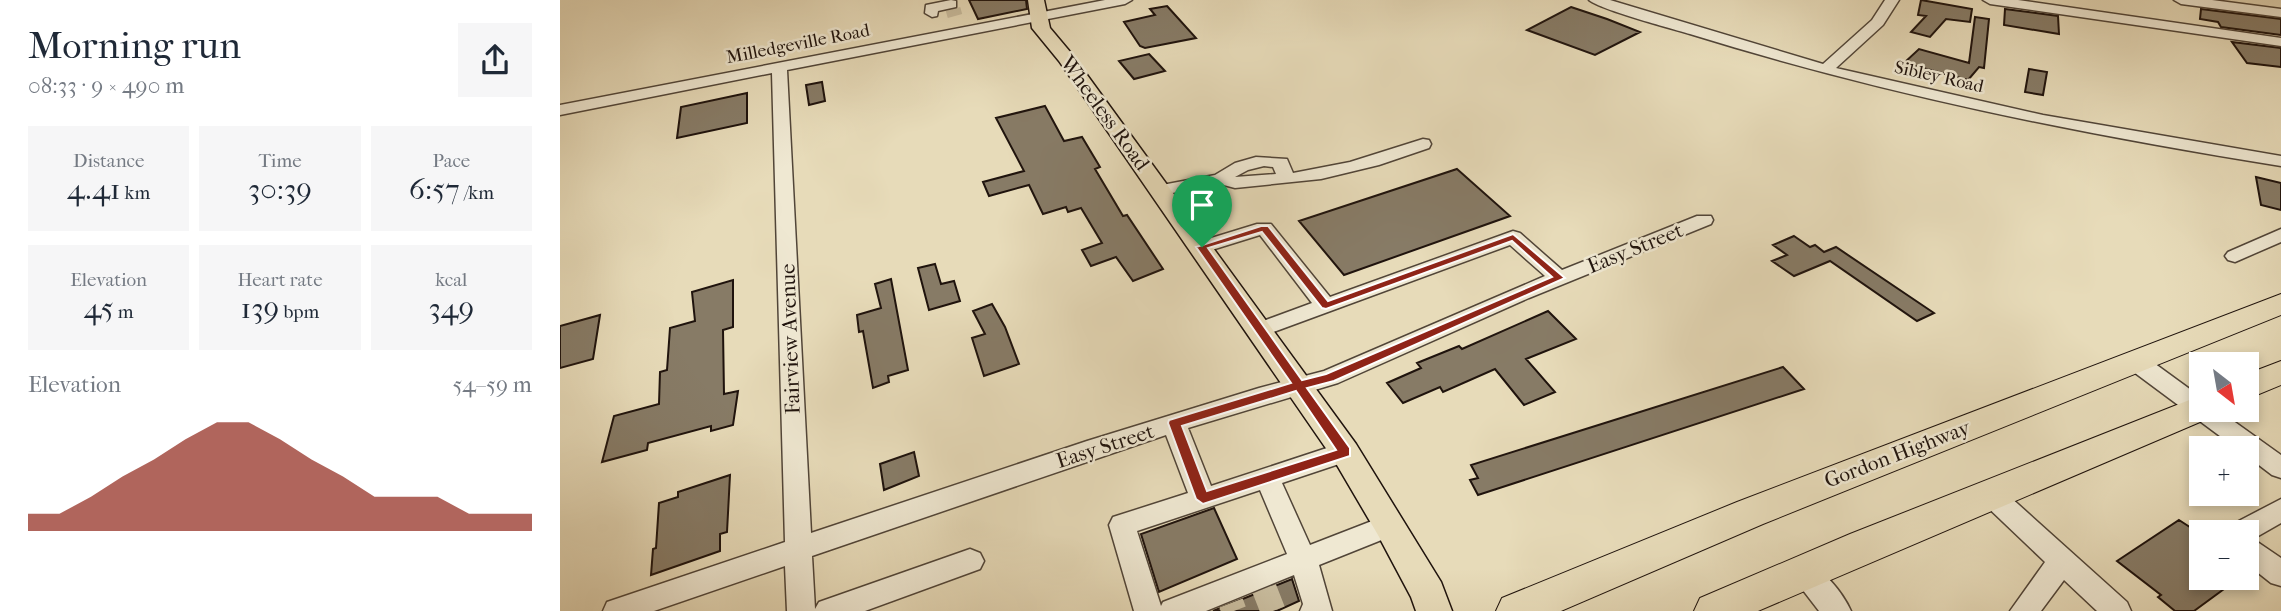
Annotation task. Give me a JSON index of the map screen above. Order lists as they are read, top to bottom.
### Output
{
  "streets": {
    "highway": ["Gordon Highway"],
    "main road": ["Wheeless Road"],
    "street": [
      "Milledgeville Road",
      "Sibley Road",
      "Easy Street",
      "Fairview Avenue"
    ]
  },
  "crossings": [
    ["Milledgeville Road", "Wheeless Road"],
    ["Milledgeville Road", "Fairview Avenue"],
    ["Wheeless Road", "Easy Street"],
    ["Easy Street", "Fairview Avenue"]
  ],
  "north": "bottom right",
  "page": {
    "heading": ["Morning run", "08:33 · 9 × 490 m"],
    "stats": [
      ["Distance", "4.41 km"],
      ["Time", "30:39"],
      ["Pace", "6:57 /km"],
      ["Elevation", "45 m"],
      ["Heart rate", "139 bpm"],
      ["kcal", "349"]
    ],
    "map_buttons": ["+", "−"],
    "chart": ["Elevation", "54–59 m"]
  }
}
